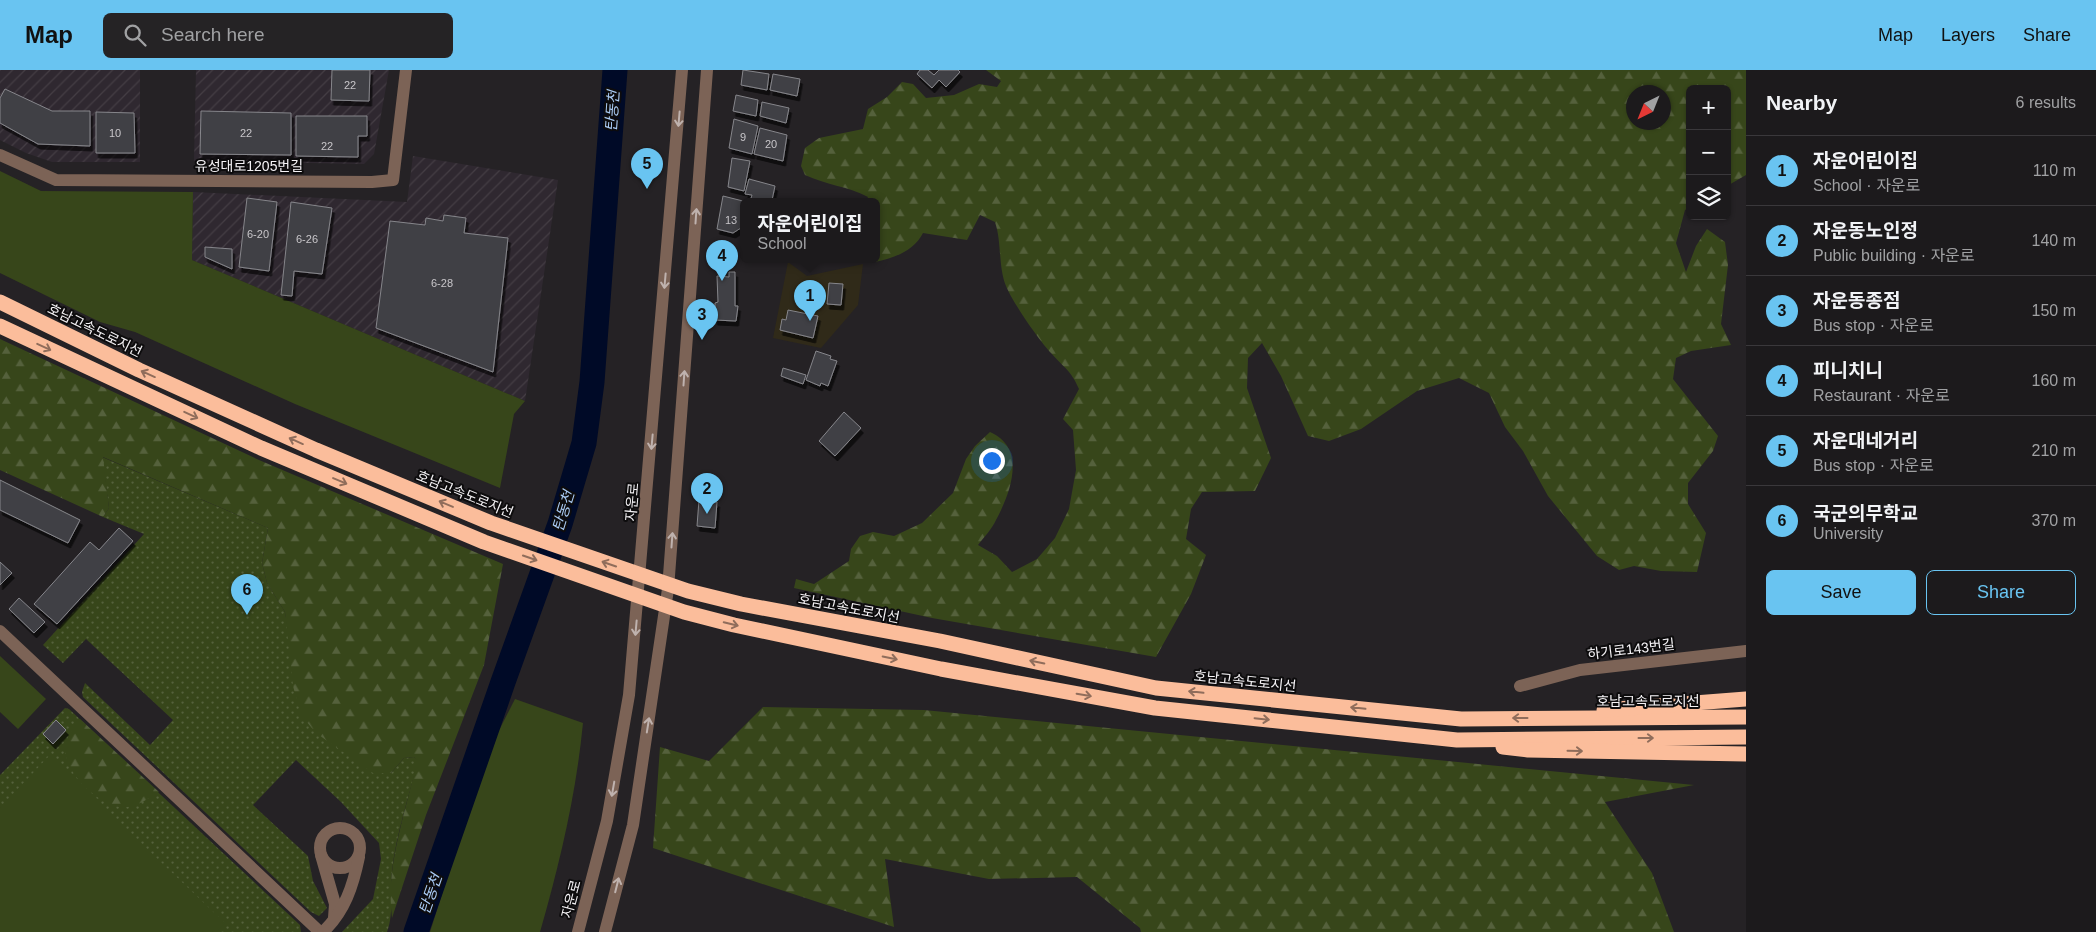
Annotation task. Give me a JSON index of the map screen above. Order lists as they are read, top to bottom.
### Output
{
  "streets": {
    "highway": ["호남고속도로지선"],
    "street": ["유성대로1205번길", "자운로", "하기로143번길"]
  },
  "water": ["탄동천"],
  "house_numbers": [
    "22",
    "10",
    "22",
    "9",
    "20",
    "22",
    "13",
    "6-20",
    "6-26",
    "6-28"
  ],
  "north": "bottom left",
  "page": {
    "header": "Map",
    "search": "Search here",
    "nav": ["Map", "Layers", "Share"],
    "heading": ["Nearby", "6 results"],
    "map_buttons": ["+", "−"],
    "list": [
      {
        "mark": "1",
        "name": "자운어린이집",
        "note": "School · 자운로",
        "value": "110 m"
      },
      {
        "mark": "2",
        "name": "자운동노인정",
        "note": "Public building · 자운로",
        "value": "140 m"
      },
      {
        "mark": "3",
        "name": "자운동종점",
        "note": "Bus stop · 자운로",
        "value": "150 m"
      },
      {
        "mark": "4",
        "name": "피니치니",
        "note": "Restaurant · 자운로",
        "value": "160 m"
      },
      {
        "mark": "5",
        "name": "자운대네거리",
        "note": "Bus stop · 자운로",
        "value": "210 m"
      },
      {
        "mark": "6",
        "name": "국군의무학교",
        "note": "University",
        "value": "370 m"
      }
    ],
    "pins": [
      "5",
      "4",
      "1",
      "3",
      "2",
      "6"
    ],
    "popup": ["자운어린이집", "School"],
    "buttons": ["Save", "Share"]
  }
}
